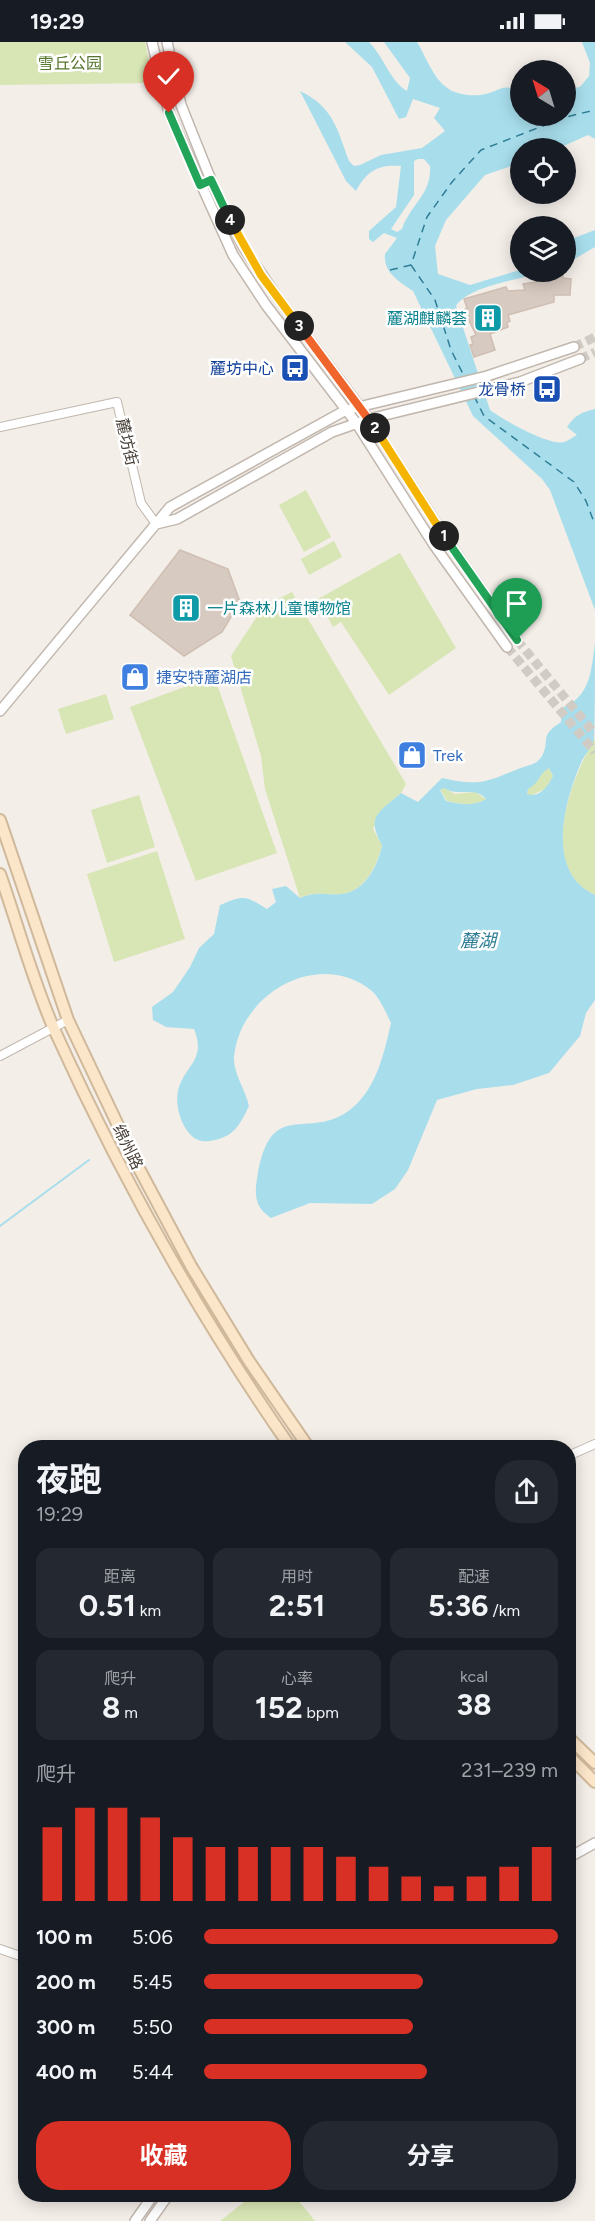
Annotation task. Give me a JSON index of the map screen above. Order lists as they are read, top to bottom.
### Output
{
  "streets": {
    "main road": ["绵州路"],
    "street": ["麓坊街"]
  },
  "water": ["麓湖"],
  "parks": ["雪丘公园"],
  "places": {
    "building": ["麓湖麒麟荟", "一片森林儿童博物馆"],
    "bus stop": ["麓坊中心", "龙骨桥"],
    "shop": ["捷安特麓湖店", "Trek"]
  },
  "north": "top left",
  "page": {
    "status": "19:29",
    "pins": [
      "4",
      "3",
      "2",
      "1"
    ],
    "heading": ["夜跑", "19:29"],
    "stats": [
      ["距离", "0.51 km"],
      ["用时", "2:51"],
      ["配速", "5:36 /km"],
      ["爬升", "8 m"],
      ["心率", "152 bpm"],
      ["kcal", "38"]
    ],
    "chart": ["爬升", "231–239 m"],
    "list": [
      {
        "name": "100 m",
        "note": "5:06"
      },
      {
        "name": "200 m",
        "note": "5:45"
      },
      {
        "name": "300 m",
        "note": "5:50"
      },
      {
        "name": "400 m",
        "note": "5:44"
      }
    ],
    "buttons": ["收藏", "分享"]
  }
}
